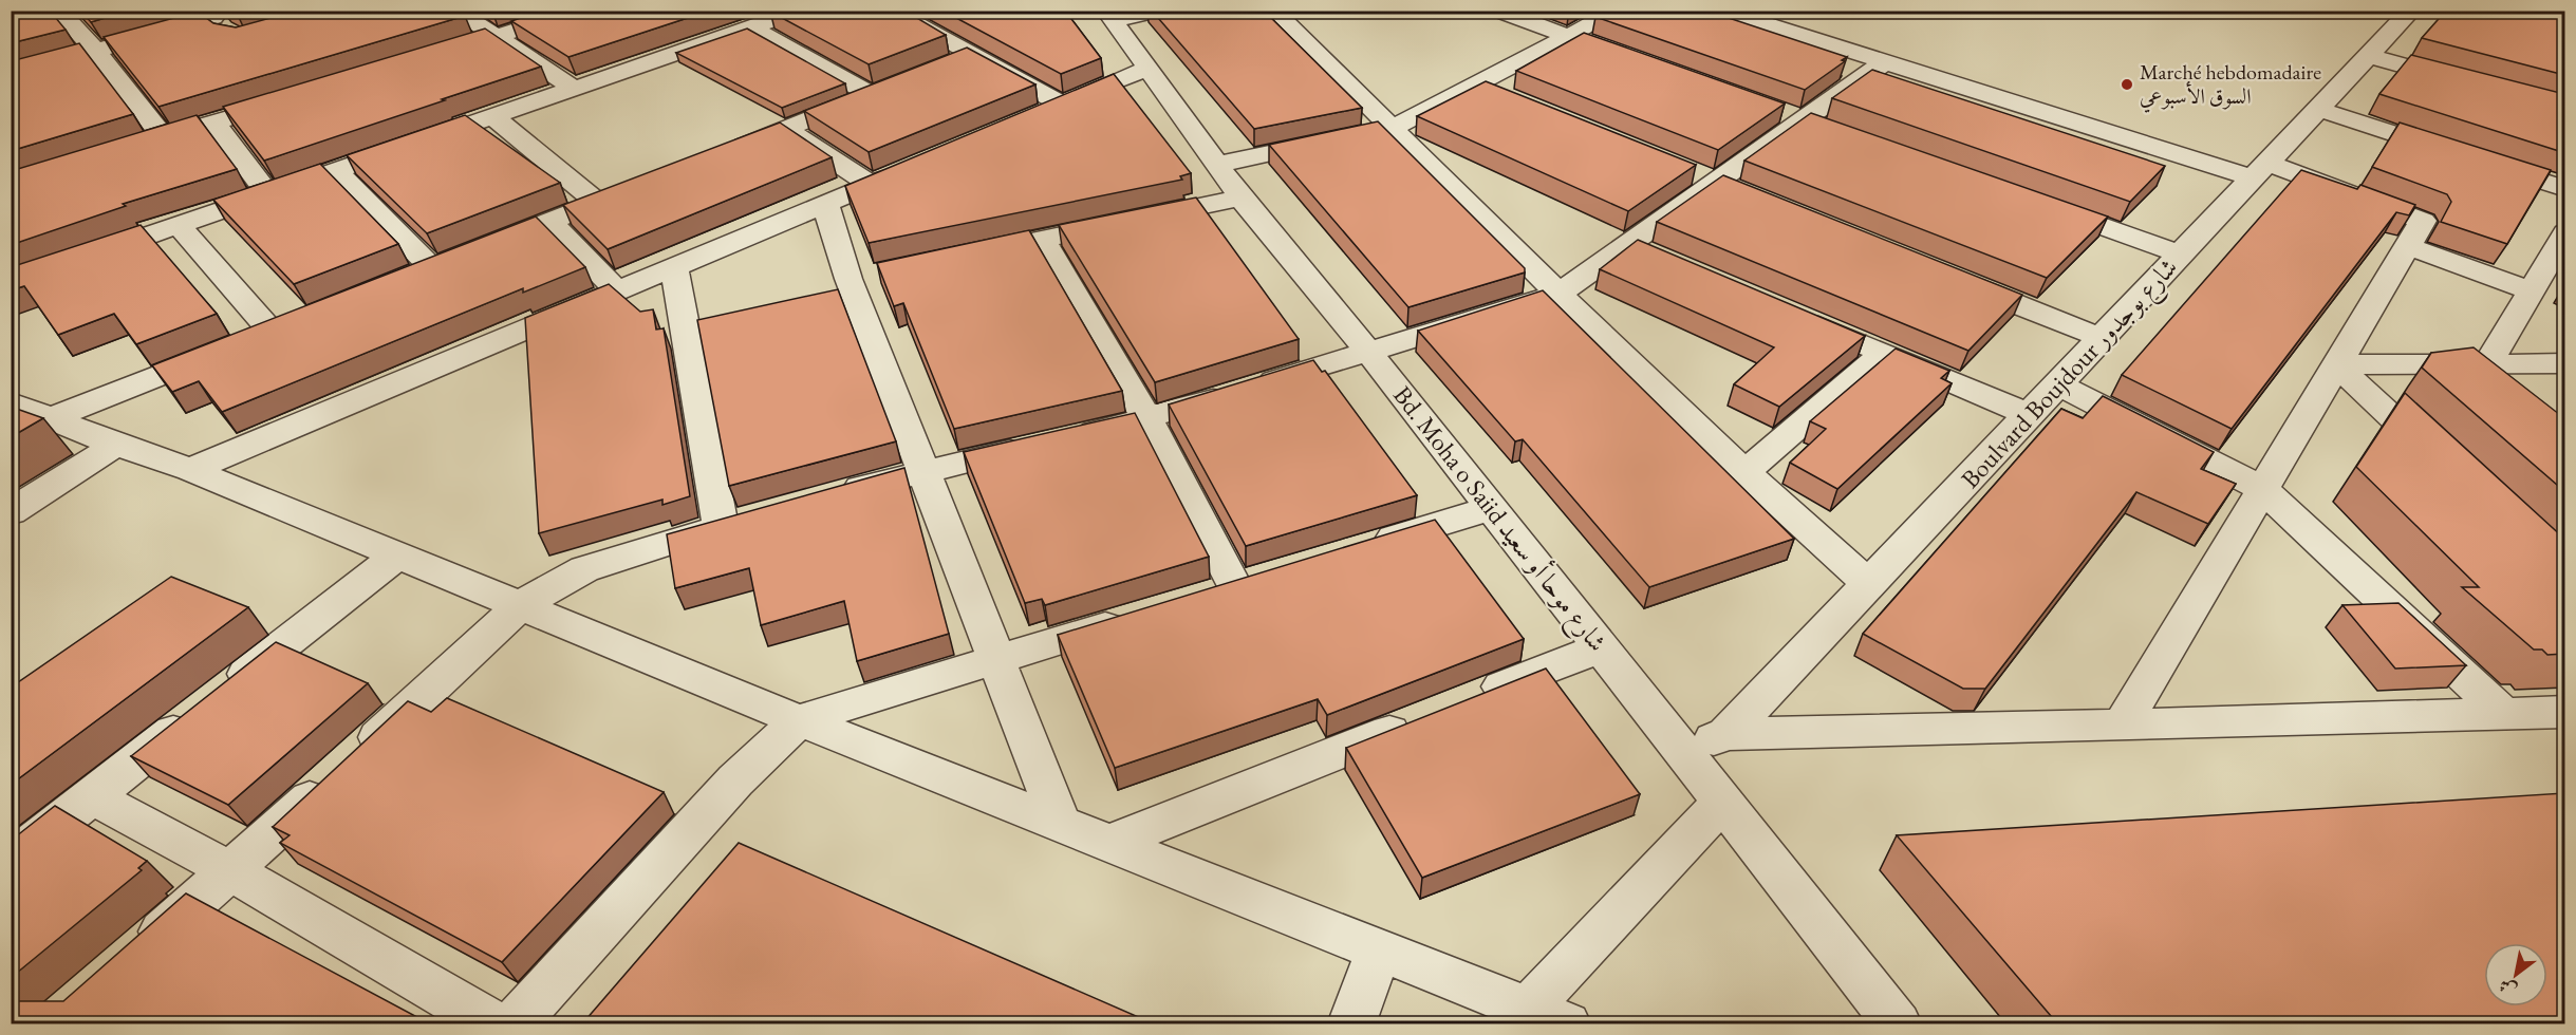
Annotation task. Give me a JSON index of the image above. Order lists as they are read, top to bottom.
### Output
{
  "streets": {
    "street": ["Boulvard Boujdour شارع بوجدور", "Bd. Moha o Saiid شارع موحا أو سعيد"]
  },
  "places": ["Marché hebdomadaire السوق الأسبوعي"],
  "north": "bottom left"
}
